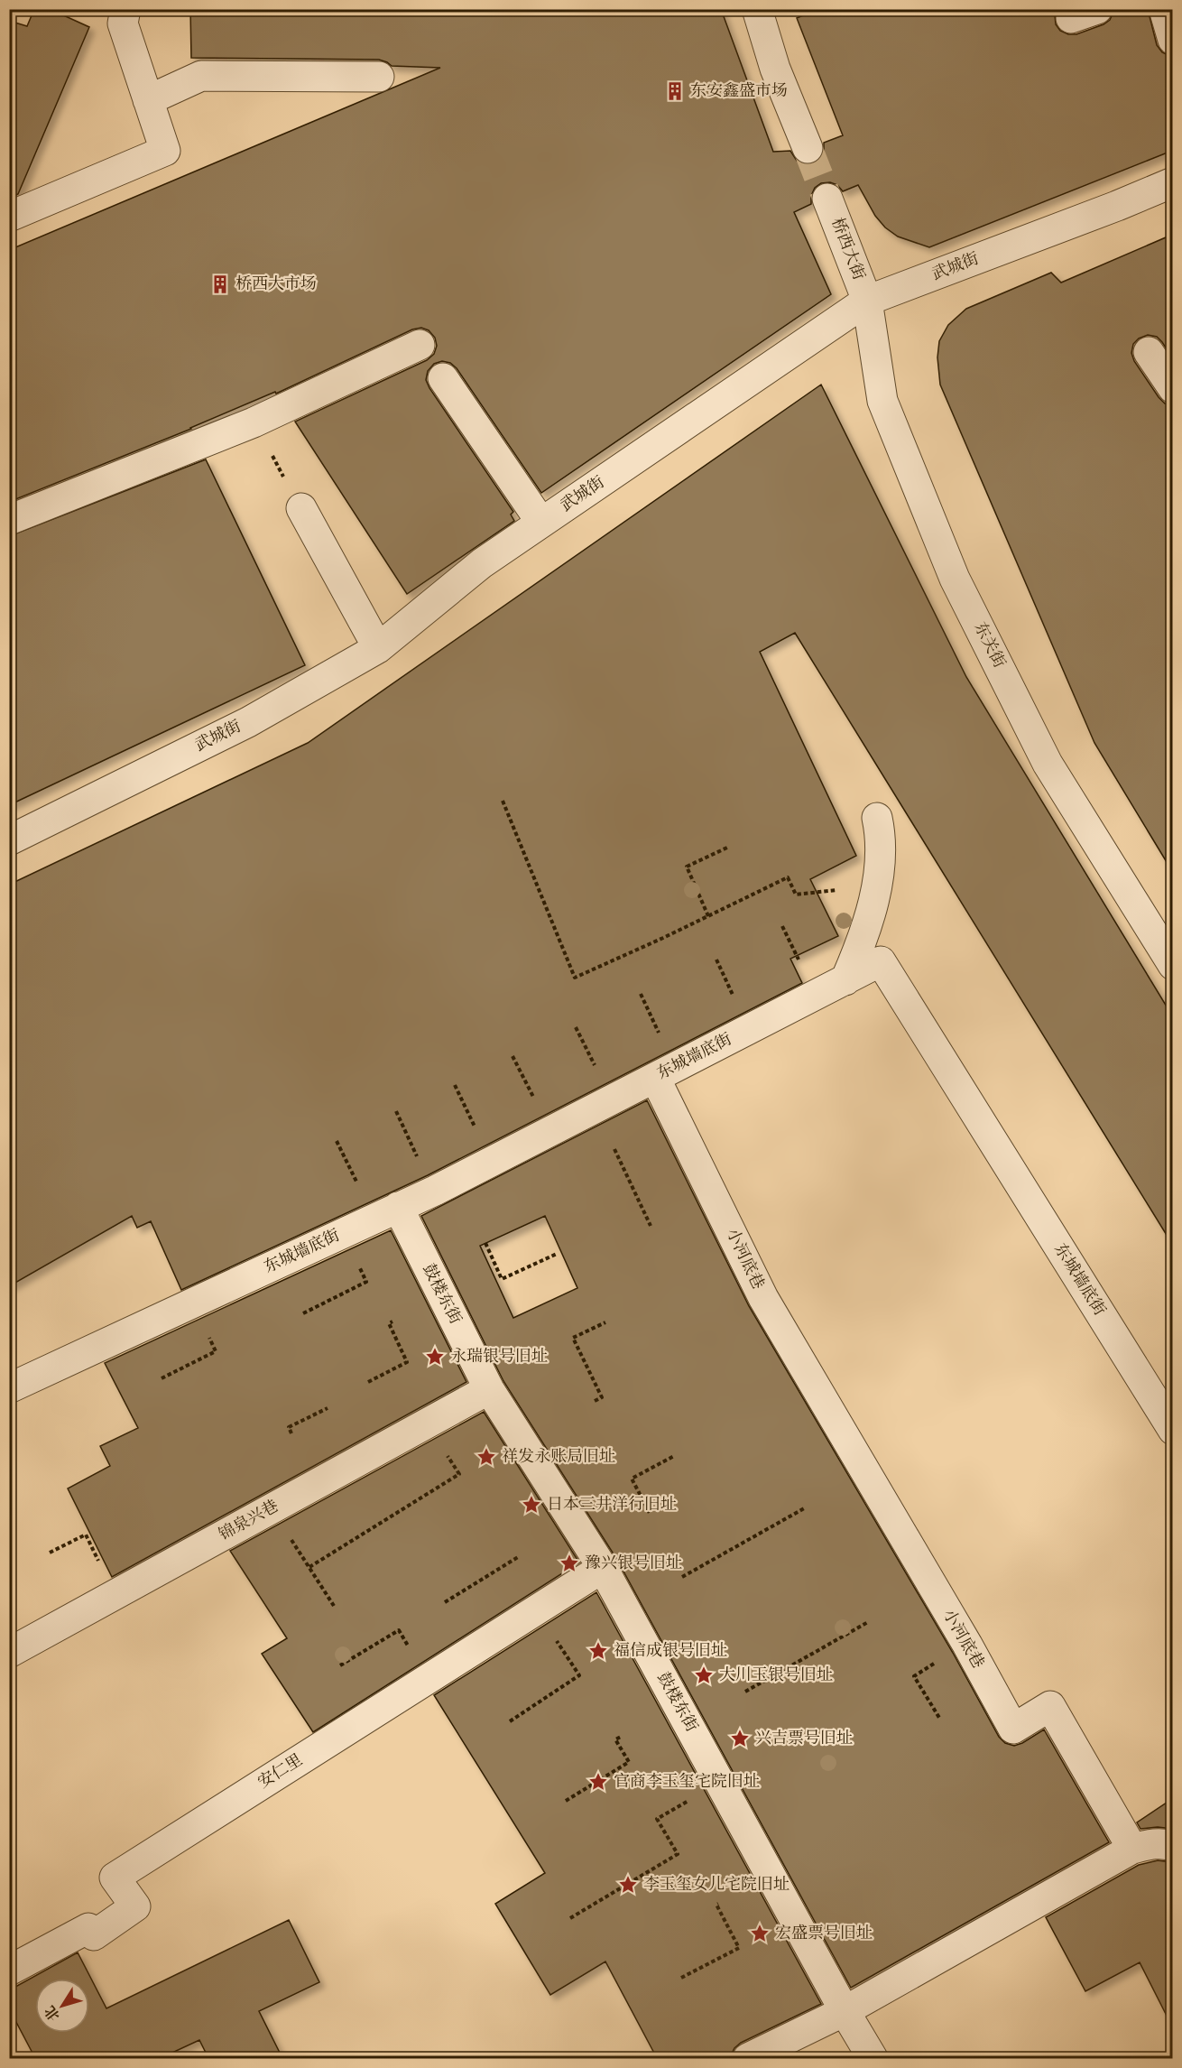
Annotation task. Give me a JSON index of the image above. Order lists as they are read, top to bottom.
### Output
{
  "streets": {
    "street": [
      "桥西大街",
      "武城街",
      "东关街",
      "东城墙底街",
      "小河底巷",
      "鼓楼东街",
      "锦泉兴巷",
      "安仁里"
    ]
  },
  "crossings": [
    ["桥西大街", "武城街"],
    ["桥西大街", "东关街"],
    ["武城街", "东关街"],
    ["东城墙底街", "小河底巷"],
    ["东城墙底街", "鼓楼东街"],
    ["鼓楼东街", "锦泉兴巷"],
    ["鼓楼东街", "安仁里"]
  ],
  "places": {
    "building": ["东安鑫盛市场", "桥西大市场"],
    "place": [
      "永瑞银号旧址",
      "祥发永账局旧址",
      "日本三井洋行旧址",
      "豫兴银号旧址",
      "福信成银号旧址",
      "大川玉银号旧址",
      "兴吉票号旧址",
      "官商李玉玺宅院旧址",
      "李玉玺女儿宅院旧址",
      "宏盛票号旧址"
    ]
  },
  "north": "bottom left"
}
